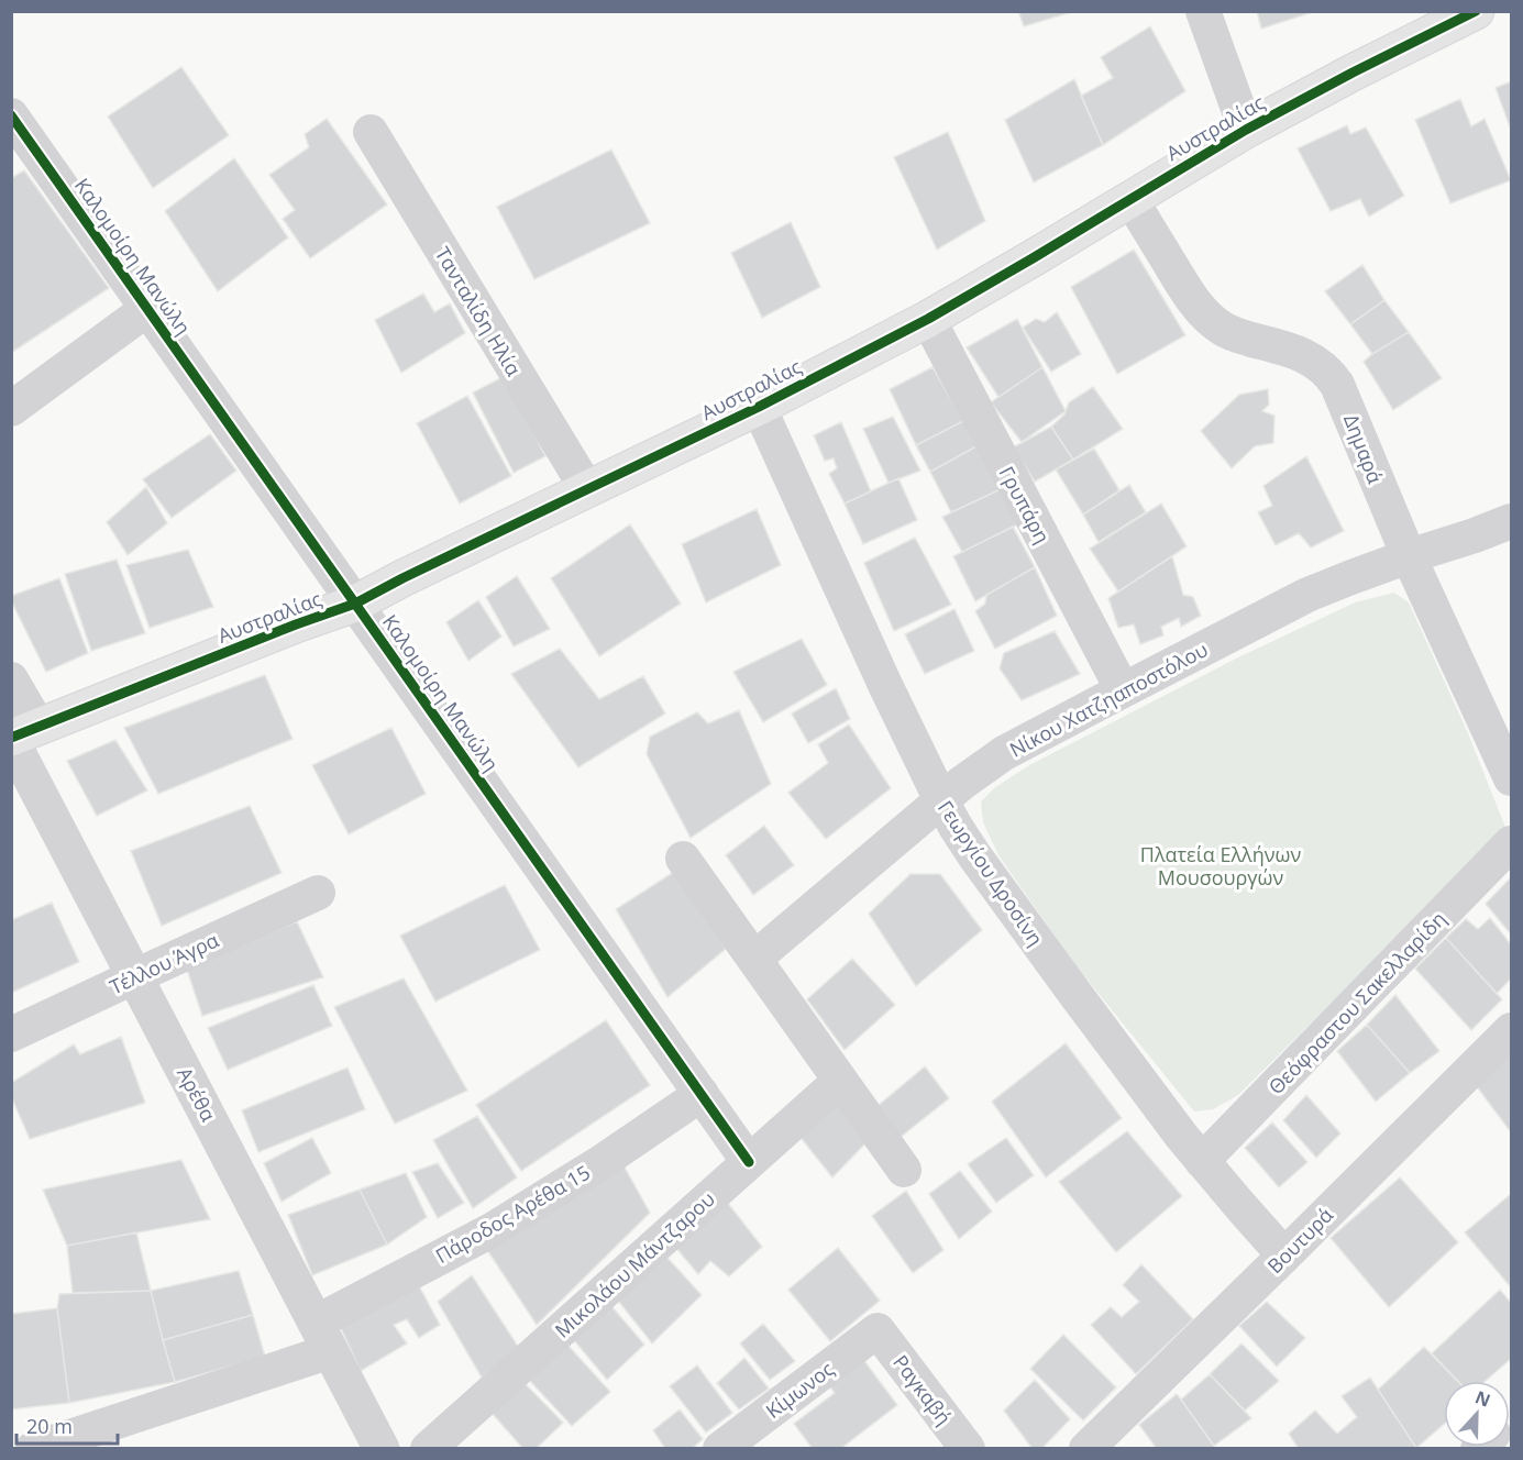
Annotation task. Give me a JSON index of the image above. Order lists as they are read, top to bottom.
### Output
{
  "streets": {
    "main road": ["Αυστραλίας"],
    "street": [
      "Καλομοίρη Μανώλη",
      "Τανταλίδη Ηλία",
      "Δημαρά",
      "Γρυπάρη",
      "Νίκου Χατζηαποστόλου",
      "Γεωργίου Δροσίνη",
      "Τέλλου Άγρα",
      "Θεόφραστου Σακελλαρίδη",
      "Αρέθα",
      "Πάροδος Αρέθα 15",
      "Βουτυρά",
      "Μικολάου Μάντζαρου",
      "Κίμωνος",
      "Ραγκαβή"
    ]
  },
  "crossings": [
    ["Αυστραλίας", "Καλομοίρη Μανώλη"],
    ["Αυστραλίας", "Τανταλίδη Ηλία"],
    ["Αυστραλίας", "Δημαρά"],
    ["Αυστραλίας", "Γρυπάρη"],
    ["Αυστραλίας", "Γεωργίου Δροσίνη"],
    ["Αυστραλίας", "Αρέθα"],
    ["Καλομοίρη Μανώλη", "Πάροδος Αρέθα 15"],
    ["Καλομοίρη Μανώλη", "Μικολάου Μάντζαρου"],
    ["Δημαρά", "Νίκου Χατζηαποστόλου"],
    ["Γρυπάρη", "Νίκου Χατζηαποστόλου"],
    ["Νίκου Χατζηαποστόλου", "Γεωργίου Δροσίνη"],
    ["Γεωργίου Δροσίνη", "Θεόφραστου Σακελλαρίδη"],
    ["Γεωργίου Δροσίνη", "Βουτυρά"],
    ["Τέλλου Άγρα", "Αρέθα"],
    ["Αρέθα", "Πάροδος Αρέθα 15"],
    ["Κίμωνος", "Ραγκαβή"]
  ],
  "parks": ["Πλατεία Ελλήνων Μουσουργών"],
  "scale_bar": "20 m",
  "north": "top"
}
